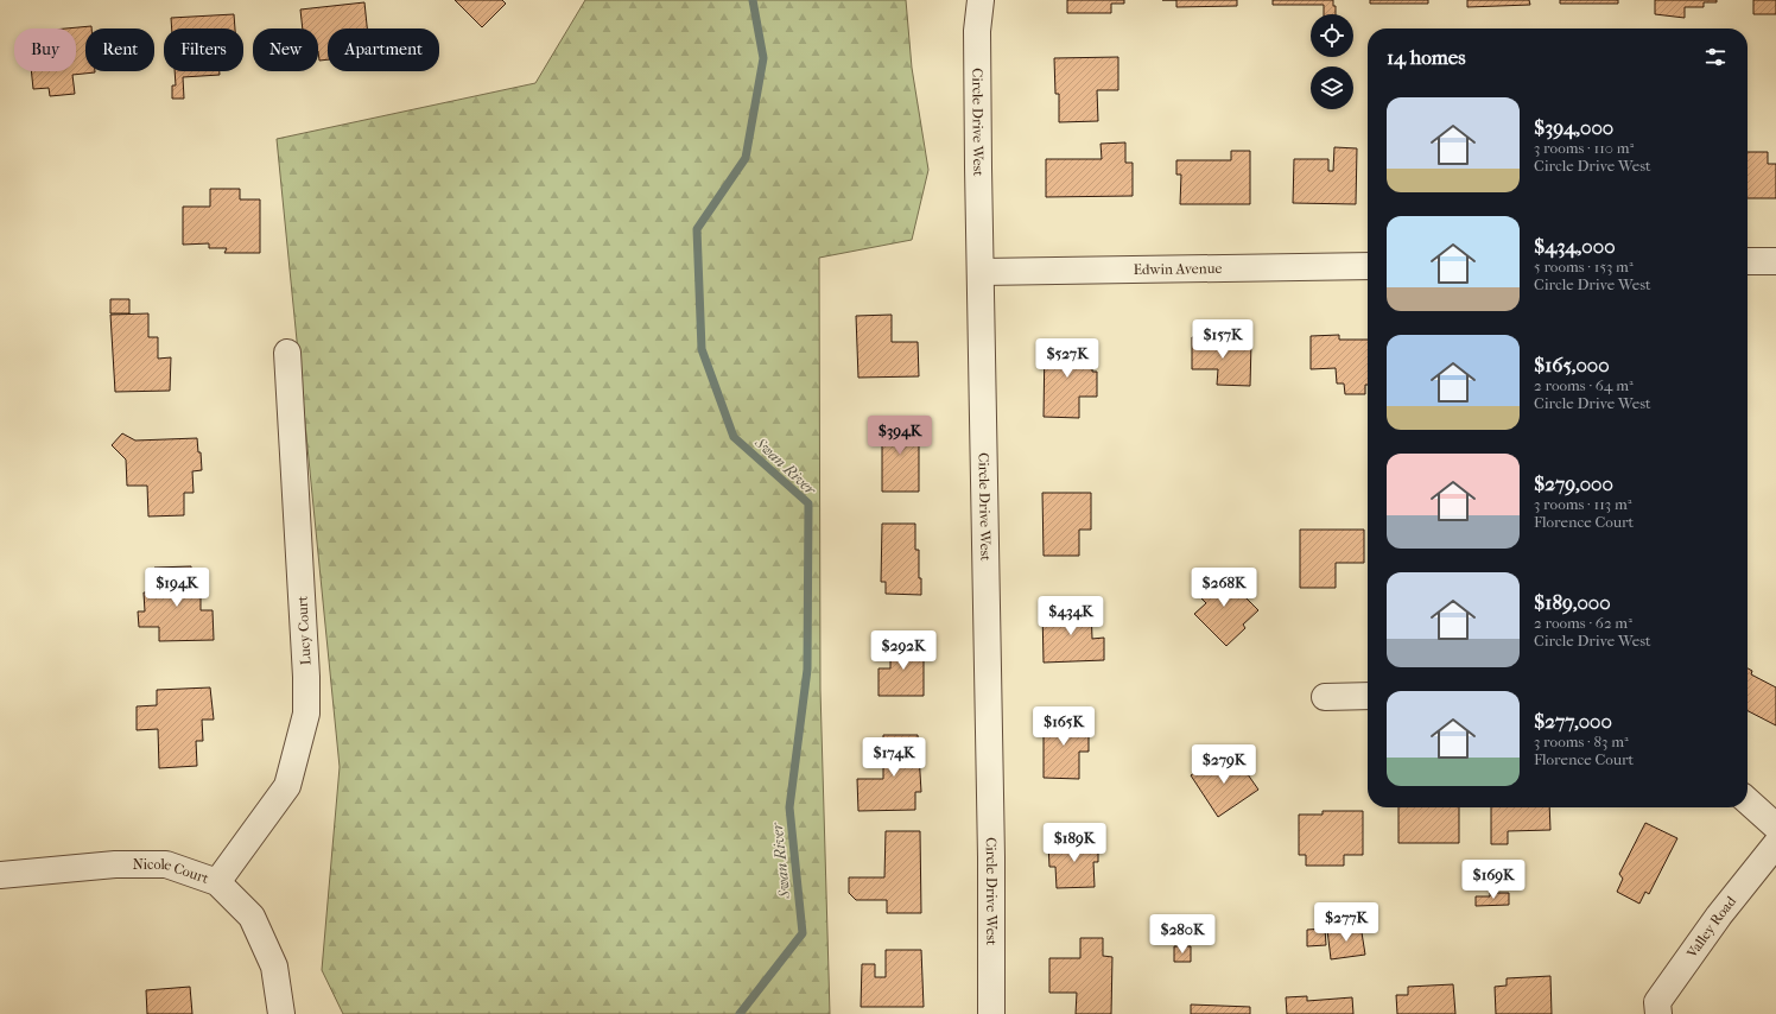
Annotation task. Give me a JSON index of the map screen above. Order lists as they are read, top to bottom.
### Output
{
  "streets": {
    "street": [
      "Circle Drive West",
      "Edwin Avenue",
      "Lucy Court",
      "Nicole Court",
      "Valley Road"
    ]
  },
  "crossings": [
    ["Circle Drive West", "Edwin Avenue"],
    ["Lucy Court", "Nicole Court"]
  ],
  "water": ["Swan River"],
  "page": {
    "chip": [
      "Buy",
      "Rent",
      "Filters",
      "New",
      "Apartment"
    ],
    "heading": "14 homes",
    "list": [
      {
        "name": "$394,000",
        "note": "3 rooms · 110 m² · Circle Drive West"
      },
      {
        "name": "$434,000",
        "note": "5 rooms · 153 m² · Circle Drive West"
      },
      {
        "name": "$165,000",
        "note": "2 rooms · 64 m² · Circle Drive West"
      },
      {
        "name": "$279,000",
        "note": "3 rooms · 113 m² · Florence Court"
      },
      {
        "name": "$189,000",
        "note": "2 rooms · 62 m² · Circle Drive West"
      },
      {
        "name": "$277,000",
        "note": "3 rooms · 83 m² · Florence Court"
      }
    ],
    "price": [
      "$157K",
      "$527K",
      "$394K",
      "$194K",
      "$268K",
      "$434K",
      "$292K",
      "$165K",
      "$174K",
      "$279K",
      "$189K",
      "$169K",
      "$277K",
      "$280K"
    ]
  }
}
